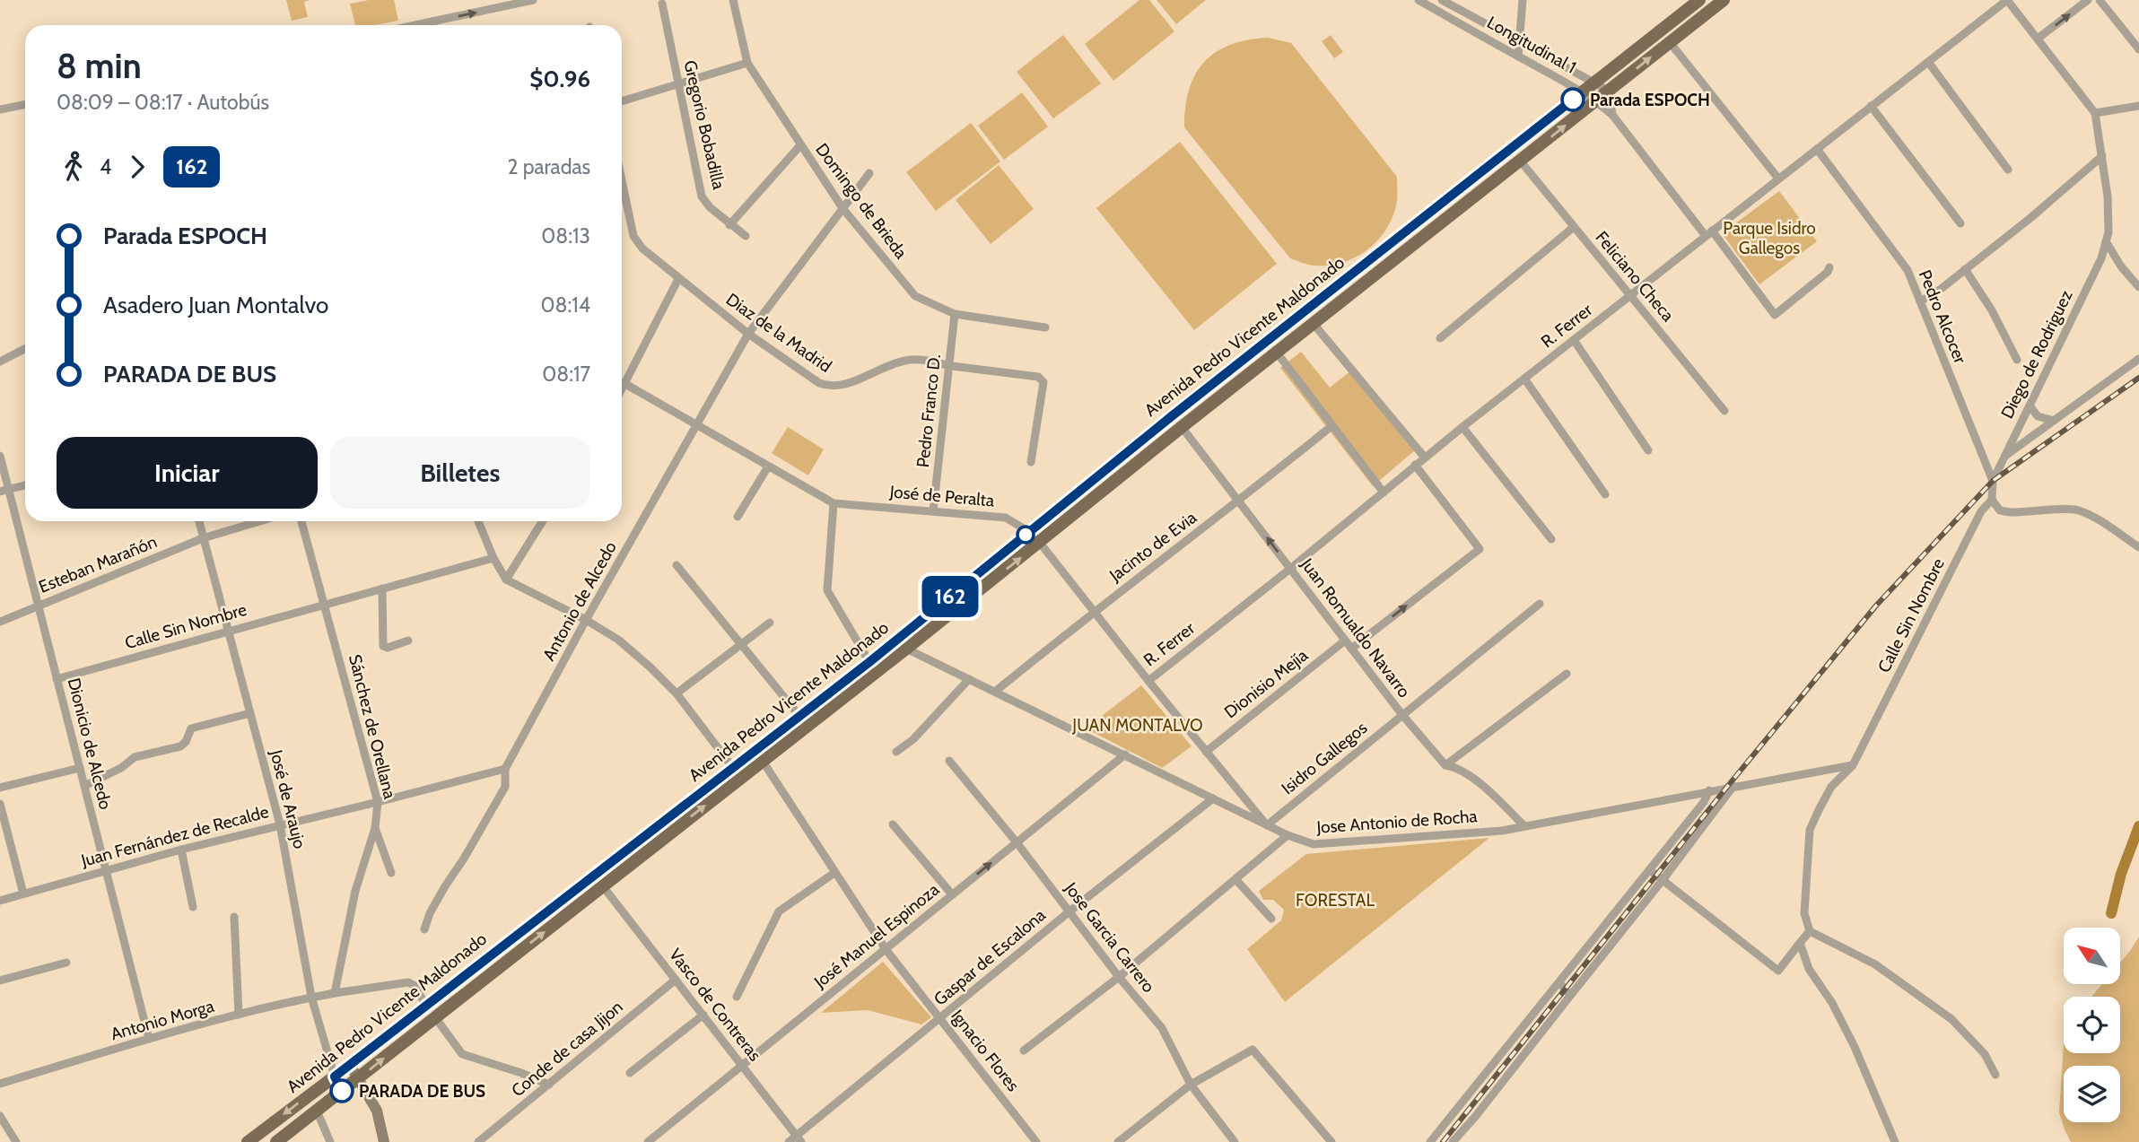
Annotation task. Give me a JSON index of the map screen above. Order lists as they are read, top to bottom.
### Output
{
  "streets": {
    "main road": ["Avenida Pedro Vicente Maldonado"],
    "street": [
      "Longitudinal 1",
      "Gregorio Bobadilla",
      "Domingo de Brieda",
      "Feliciano Checa",
      "Pedro Alcocer",
      "R. Ferrer",
      "Diaz de la Madrid",
      "Diego de Rodriguez",
      "Pedro Franco D.",
      "José de Peralta",
      "Jacinto de Evia",
      "Esteban Marañón",
      "Antonio de Alcedo",
      "Calle Sin Nombre",
      "Juan Romualdo Navarro",
      "Dionisio Mejía",
      "Sánchez de Orellana",
      "Dionicio de Alcedo",
      "Isidro Gallegos",
      "José de Araujo",
      "Jose Antonio de Rocha",
      "Juan Fernández de Recalde",
      "José Manuel Espinoza",
      "Jose Garcia Carrero",
      "Gaspar de Escalona",
      "Vasco de Contreras",
      "Antonio Morga",
      "Conde de casa Jijon",
      "Ignacio Flores"
    ]
  },
  "crossings": [
    ["Longitudinal 1", "R. Ferrer"],
    ["Longitudinal 1", "Avenida Pedro Vicente Maldonado"],
    ["Domingo de Brieda", "Pedro Franco D."],
    ["Domingo de Brieda", "Antonio de Alcedo"],
    ["Feliciano Checa", "R. Ferrer"],
    ["Feliciano Checa", "Avenida Pedro Vicente Maldonado"],
    ["Pedro Alcocer", "R. Ferrer"],
    ["Pedro Alcocer", "Diego de Rodriguez"],
    ["R. Ferrer", "Diego de Rodriguez"],
    ["R. Ferrer", "José de Peralta"],
    ["R. Ferrer", "Juan Romualdo Navarro"],
    ["Diaz de la Madrid", "Pedro Franco D."],
    ["Diaz de la Madrid", "Antonio de Alcedo"],
    ["Avenida Pedro Vicente Maldonado", "José de Peralta"],
    ["Avenida Pedro Vicente Maldonado", "Juan Romualdo Navarro"],
    ["Avenida Pedro Vicente Maldonado", "José de Araujo"],
    ["Avenida Pedro Vicente Maldonado", "Jose Antonio de Rocha"],
    ["Avenida Pedro Vicente Maldonado", "Vasco de Contreras"],
    ["Avenida Pedro Vicente Maldonado", "Ignacio Flores"],
    ["Pedro Franco D.", "José de Peralta"],
    ["José de Peralta", "Jacinto de Evia"],
    ["José de Peralta", "Antonio de Alcedo"],
    ["José de Peralta", "Dionisio Mejía"],
    ["José de Peralta", "Isidro Gallegos"],
    ["José de Peralta", "Jose Antonio de Rocha"],
    ["Jacinto de Evia", "Juan Romualdo Navarro"],
    ["Jacinto de Evia", "Jose Antonio de Rocha"],
    ["Esteban Marañón", "Dionicio de Alcedo"],
    ["Esteban Marañón", "José de Araujo"],
    ["Antonio de Alcedo", "Juan Fernández de Recalde"],
    ["Calle Sin Nombre", "Sánchez de Orellana"],
    ["Calle Sin Nombre", "Dionicio de Alcedo"],
    ["Calle Sin Nombre", "José de Araujo"],
    ["Calle Sin Nombre", "Jose Antonio de Rocha"],
    ["Juan Romualdo Navarro", "Dionisio Mejía"],
    ["Juan Romualdo Navarro", "Isidro Gallegos"],
    ["Juan Romualdo Navarro", "Jose Antonio de Rocha"],
    ["Sánchez de Orellana", "Juan Fernández de Recalde"],
    ["Sánchez de Orellana", "Antonio Morga"],
    ["Dionicio de Alcedo", "Juan Fernández de Recalde"],
    ["Dionicio de Alcedo", "Antonio Morga"],
    ["Isidro Gallegos", "Jose Antonio de Rocha"],
    ["José de Araujo", "Juan Fernández de Recalde"],
    ["José de Araujo", "Antonio Morga"],
    ["Jose Antonio de Rocha", "José Manuel Espinoza"],
    ["Jose Antonio de Rocha", "Gaspar de Escalona"],
    ["José Manuel Espinoza", "Jose Garcia Carrero"],
    ["José Manuel Espinoza", "Vasco de Contreras"],
    ["José Manuel Espinoza", "Ignacio Flores"],
    ["Jose Garcia Carrero", "Gaspar de Escalona"],
    ["Gaspar de Escalona", "Vasco de Contreras"],
    ["Gaspar de Escalona", "Ignacio Flores"],
    ["Vasco de Contreras", "Conde de casa Jijon"]
  ],
  "parks": ["Parque Isidro Gallegos", "JUAN MONTALVO", "FORESTAL"],
  "places": ["Parada ESPOCH", "PARADA DE BUS"],
  "lines": ["bus line 162"],
  "north": "top left",
  "page": {
    "on_map": "162",
    "heading": ["8 min", "08:09 – 08:17 · Autobús", "$0.96"],
    "legs": ["4", "162", "2 paradas"],
    "list": [
      {
        "name": "Parada ESPOCH",
        "value": "08:13"
      },
      {
        "name": "Asadero Juan Montalvo",
        "value": "08:14"
      },
      {
        "name": "PARADA DE BUS",
        "value": "08:17"
      }
    ],
    "buttons": ["Iniciar", "Billetes"]
  }
}
